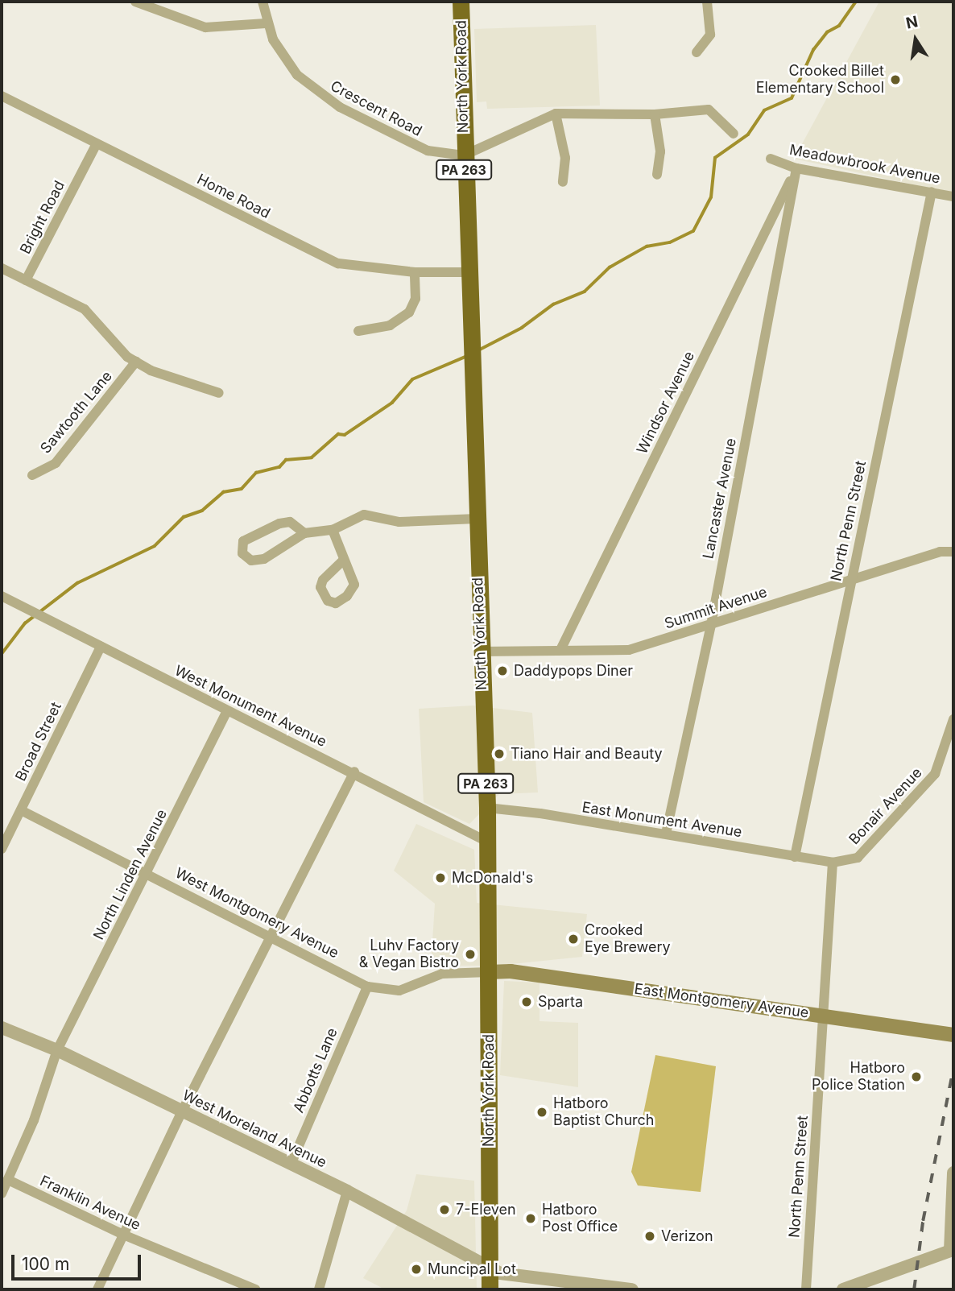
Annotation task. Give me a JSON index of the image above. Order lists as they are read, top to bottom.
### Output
{
  "streets": {
    "highway": ["North York Road", "PA 263"],
    "main road": ["East Montgomery Avenue"],
    "street": [
      "Crescent Road",
      "Meadowbrook Avenue",
      "Home Road",
      "Bright Road",
      "Windsor Avenue",
      "Sawtooth Lane",
      "Lancaster Avenue",
      "North Penn Street",
      "Summit Avenue",
      "West Monument Avenue",
      "Broad Street",
      "Bonair Avenue",
      "East Monument Avenue",
      "North Linden Avenue",
      "West Montgomery Avenue",
      "Abbotts Lane",
      "West Moreland Avenue",
      "Franklin Avenue"
    ]
  },
  "crossings": [
    ["North York Road", "Crescent Road"],
    ["North York Road", "PA 263"],
    ["North York Road", "Home Road"],
    ["North York Road", "Summit Avenue"],
    ["North York Road", "West Monument Avenue"],
    ["North York Road", "East Monument Avenue"],
    ["North York Road", "West Montgomery Avenue"],
    ["North York Road", "East Montgomery Avenue"],
    ["North York Road", "West Moreland Avenue"],
    ["Meadowbrook Avenue", "Windsor Avenue"],
    ["Meadowbrook Avenue", "Lancaster Avenue"],
    ["Meadowbrook Avenue", "North Penn Street"],
    ["PA 263", "West Moreland Avenue"],
    ["Home Road", "Bright Road"],
    ["Windsor Avenue", "Lancaster Avenue"],
    ["Windsor Avenue", "Summit Avenue"],
    ["Lancaster Avenue", "Summit Avenue"],
    ["Lancaster Avenue", "East Monument Avenue"],
    ["North Penn Street", "Summit Avenue"],
    ["North Penn Street", "Bonair Avenue"],
    ["North Penn Street", "East Monument Avenue"],
    ["North Penn Street", "East Montgomery Avenue"],
    ["West Monument Avenue", "Broad Street"],
    ["West Monument Avenue", "North Linden Avenue"],
    ["Broad Street", "West Montgomery Avenue"],
    ["Bonair Avenue", "East Monument Avenue"],
    ["North Linden Avenue", "West Montgomery Avenue"],
    ["North Linden Avenue", "West Moreland Avenue"],
    ["North Linden Avenue", "Franklin Avenue"],
    ["West Montgomery Avenue", "East Montgomery Avenue"],
    ["West Montgomery Avenue", "Abbotts Lane"],
    ["Abbotts Lane", "West Moreland Avenue"]
  ],
  "places": [
    "Crooked Billet Elementary School",
    "Daddypops Diner",
    "Tiano Hair and Beauty",
    "McDonald's",
    "Crooked Eye Brewery",
    "Luhv Factory & Vegan Bistro",
    "Sparta",
    "Hatboro Police Station",
    "Hatboro Baptist Church",
    "7-Eleven",
    "Hatboro Post Office",
    "Verizon",
    "Muncipal Lot"
  ],
  "scale_bar": "100 m",
  "north": "top"
}
